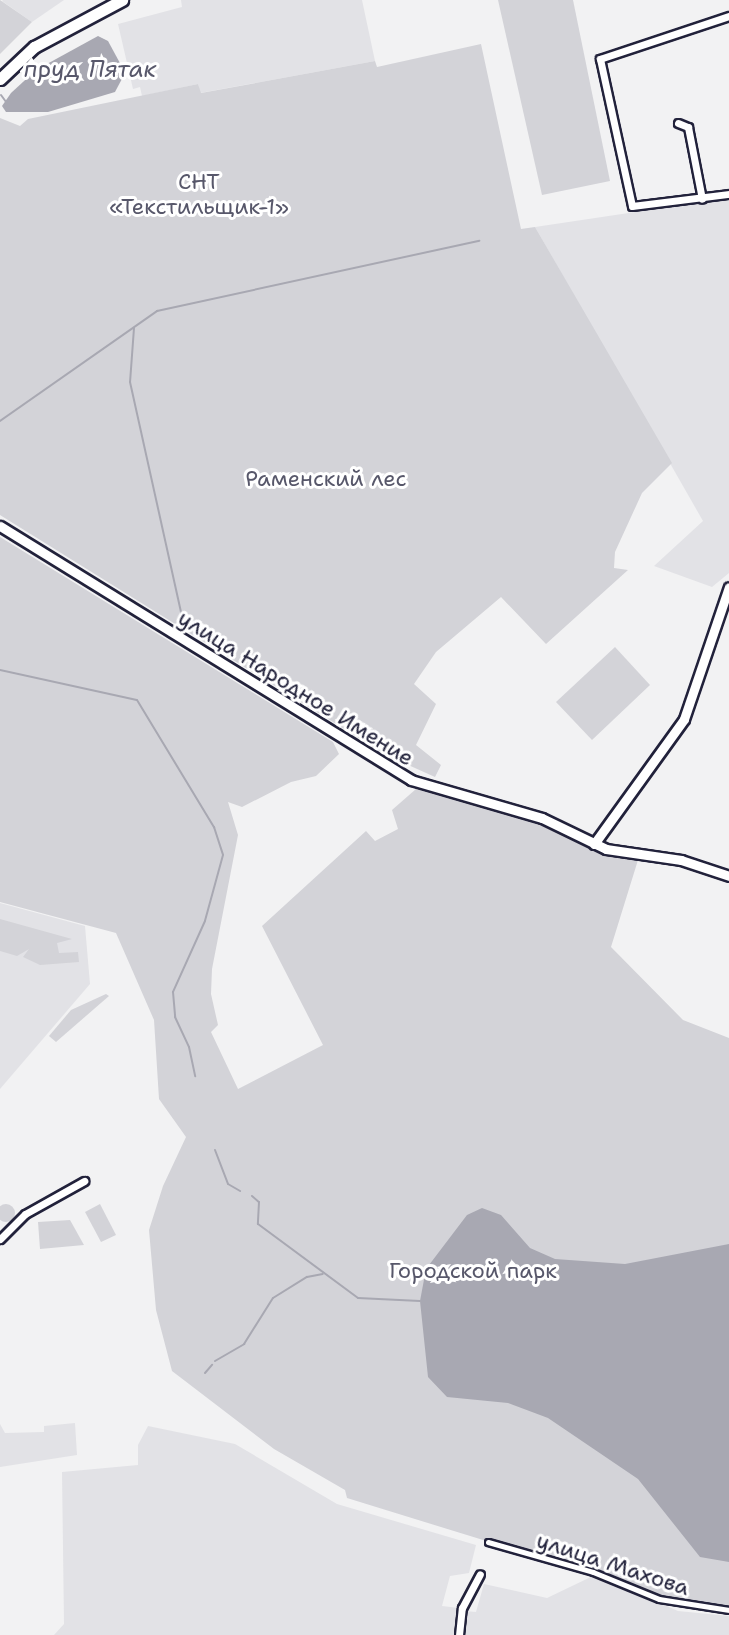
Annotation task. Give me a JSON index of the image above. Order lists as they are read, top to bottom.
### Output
{
  "streets": {
    "street": ["улица Народное Имение", "улица Махова"]
  },
  "water": ["пруд Пятак"],
  "parks": ["СНТ «Текстильщик-1»", "Раменский лес", "Городской парк"]
}
